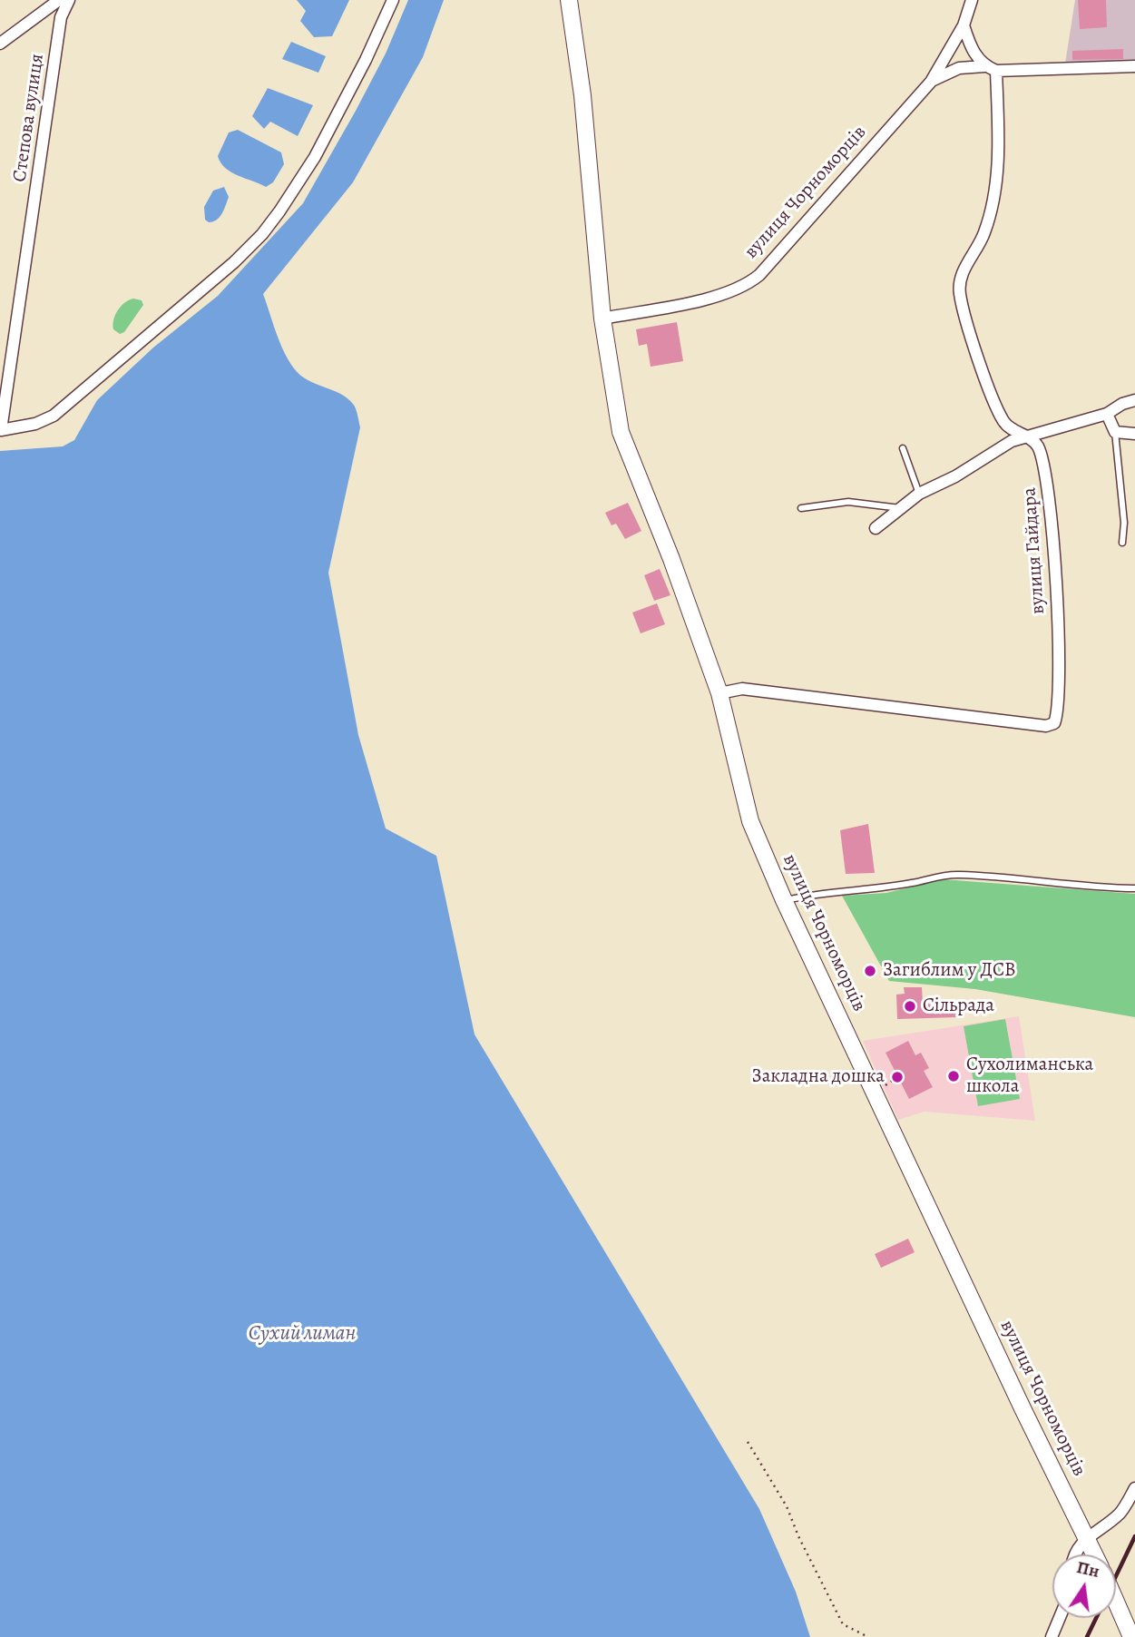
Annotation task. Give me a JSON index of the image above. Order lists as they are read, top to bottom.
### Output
{
  "streets": {
    "main road": ["вулиця Чорноморців"],
    "street": ["Степова вулиця", "вулиця Гайдара"]
  },
  "crossings": [
    ["вулиця Чорноморців", "вулиця Гайдара"]
  ],
  "water": ["Сухий лиман"],
  "places": [
    "Загиблим у ДСВ",
    "Сільрада",
    "Сухолиманська школа",
    "Закладна дошка"
  ],
  "north": "top"
}
